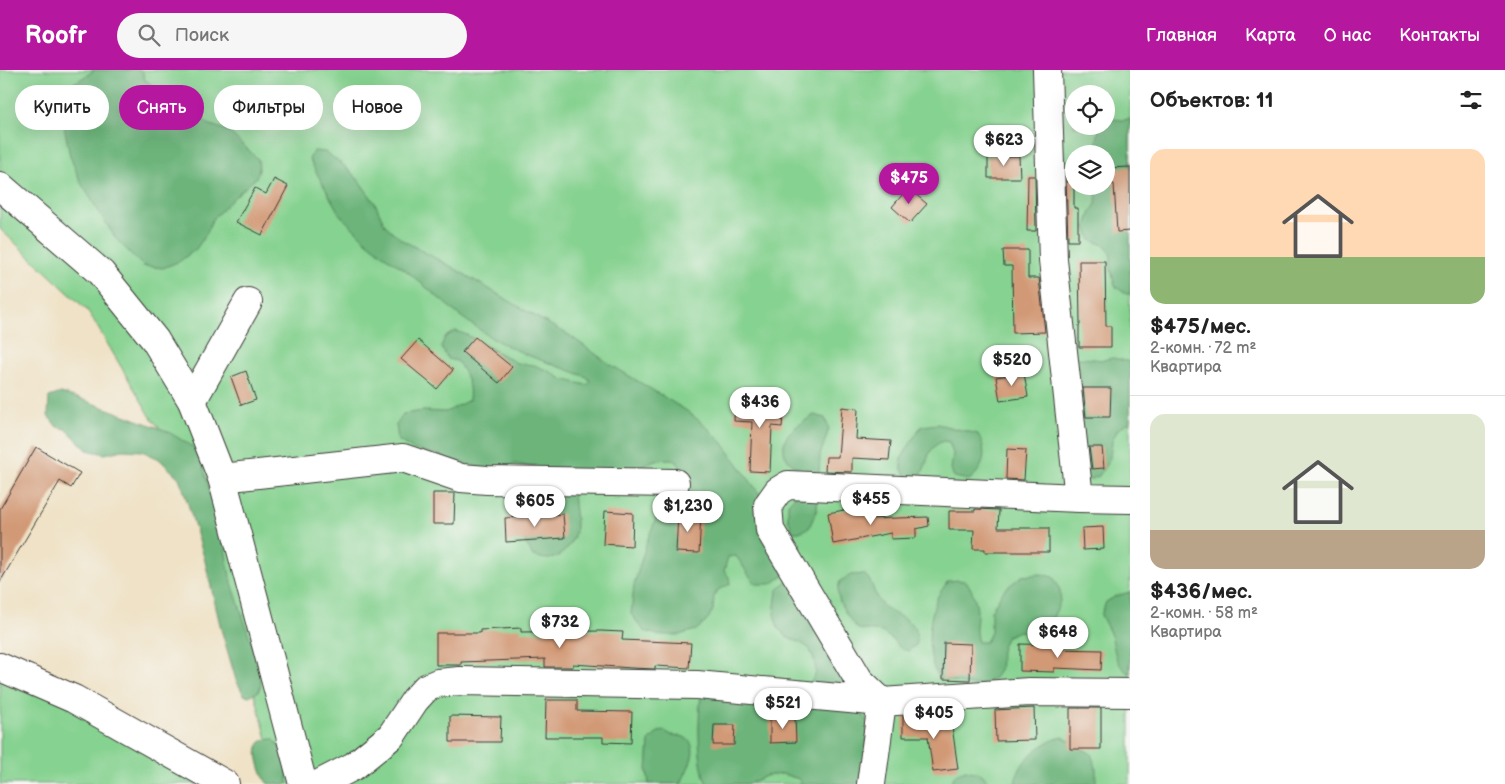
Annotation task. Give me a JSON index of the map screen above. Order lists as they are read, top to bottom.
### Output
{
  "page": {
    "header": "Roofr",
    "search": "Поиск",
    "nav": [
      "Главная",
      "Карта",
      "О нас",
      "Контакты"
    ],
    "heading": "Объектов: 11",
    "chip": [
      "Купить",
      "Снять",
      "Фильтры",
      "Новое"
    ],
    "price": [
      "$623",
      "$475",
      "$520",
      "$436",
      "$455",
      "$605",
      "$1,230",
      "$732",
      "$648",
      "$521",
      "$405"
    ],
    "list": [
      {
        "name": "$475/мес.",
        "note": "2-комн. · 72 m² · Квартира"
      },
      {
        "name": "$436/мес.",
        "note": "2-комн. · 58 m² · Квартира"
      }
    ]
  }
}
